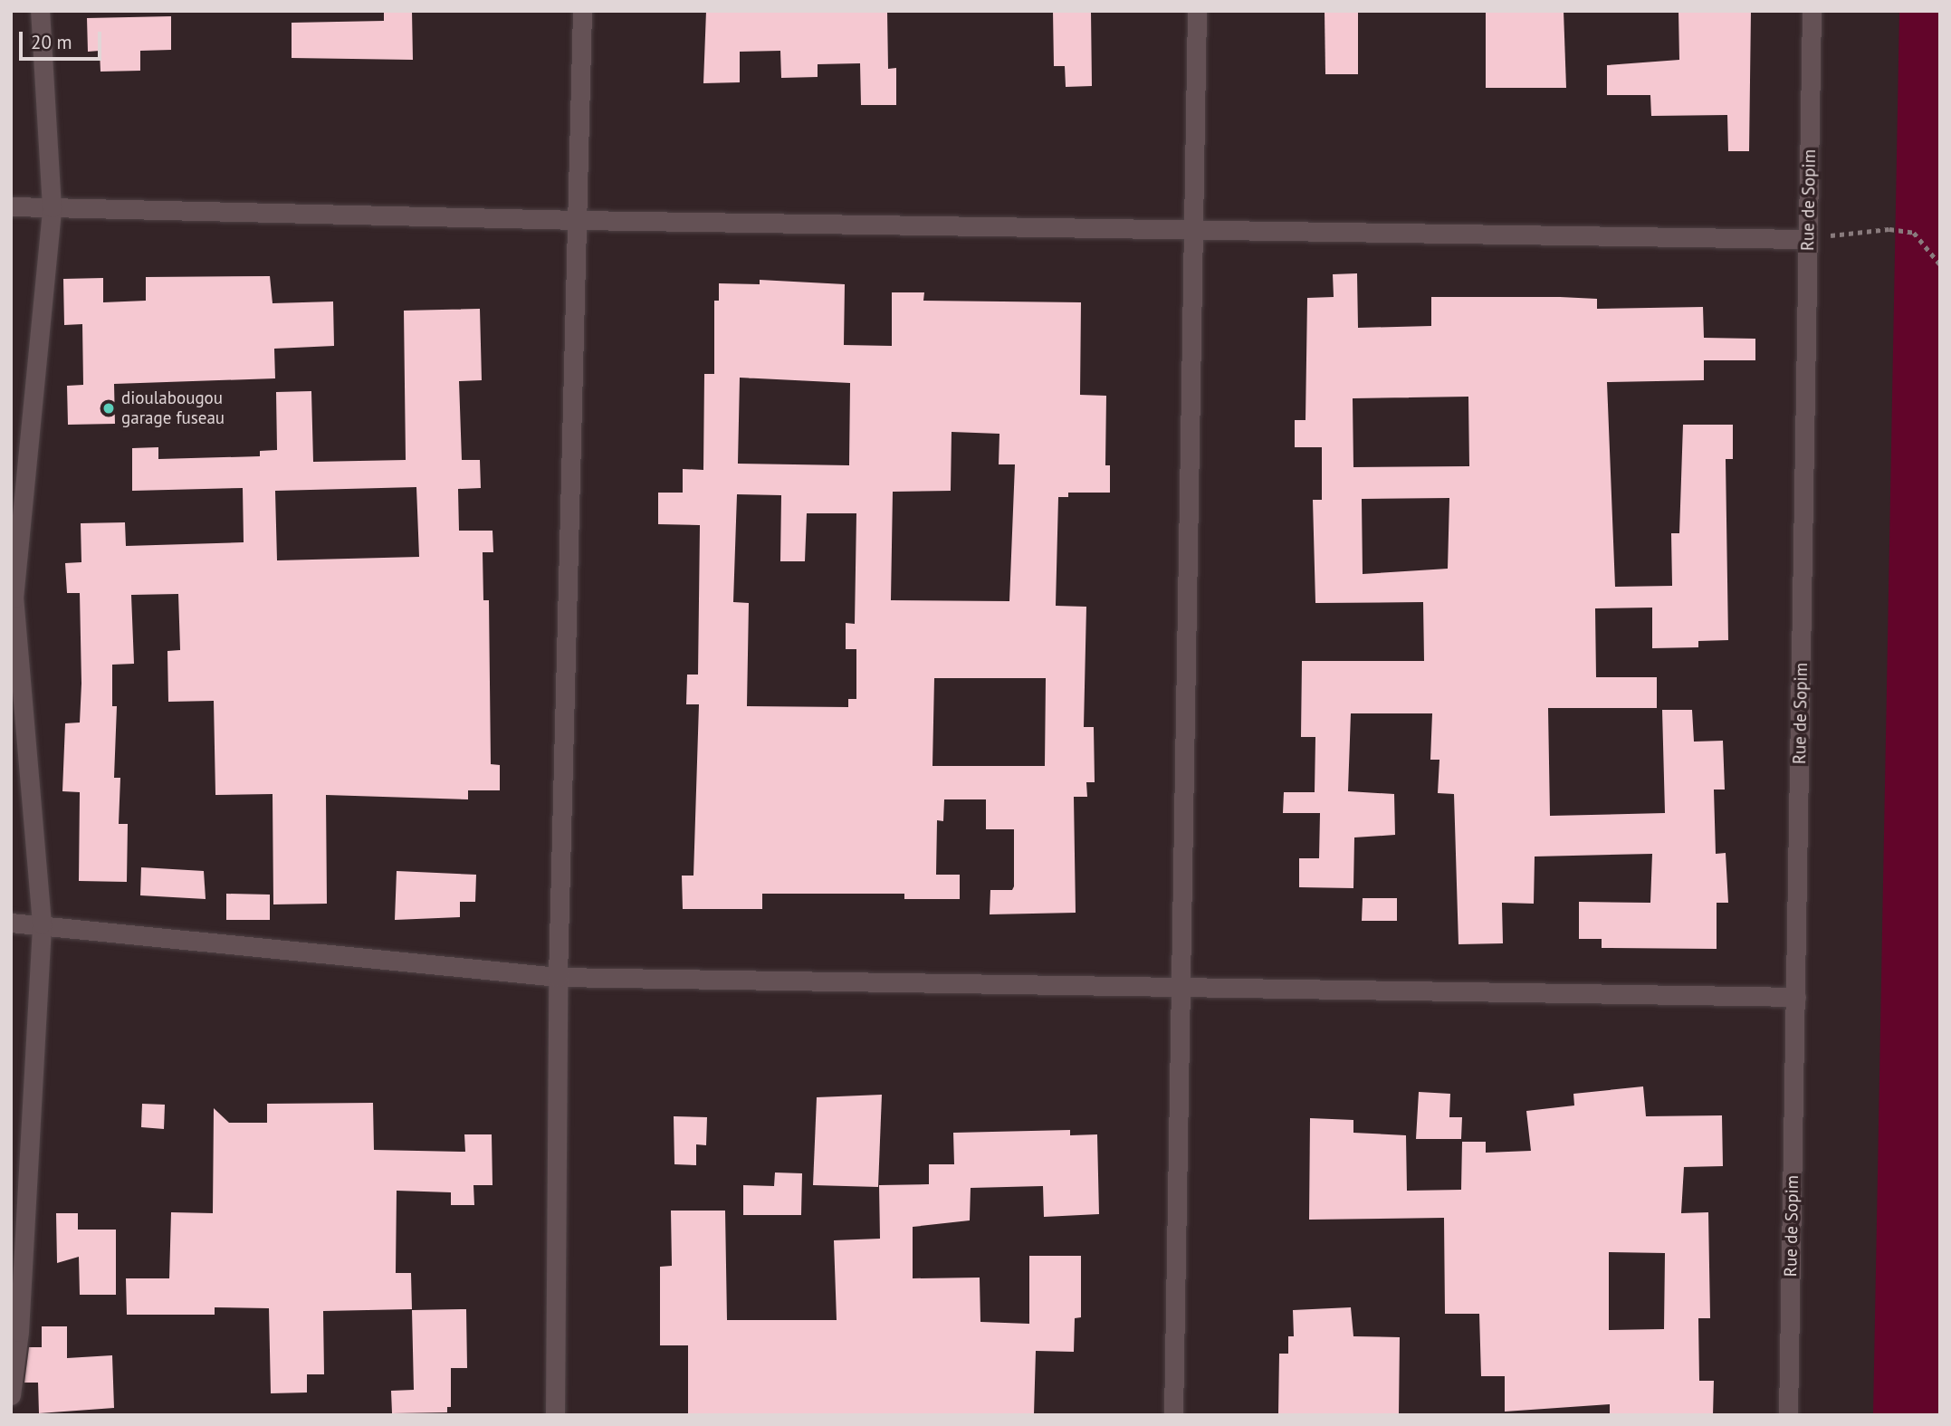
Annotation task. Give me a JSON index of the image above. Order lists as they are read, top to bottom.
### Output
{
  "streets": {
    "street": ["Rue de Sopim"]
  },
  "places": ["dioulabougou garage fuseau"],
  "scale_bar": "20 m"
}
